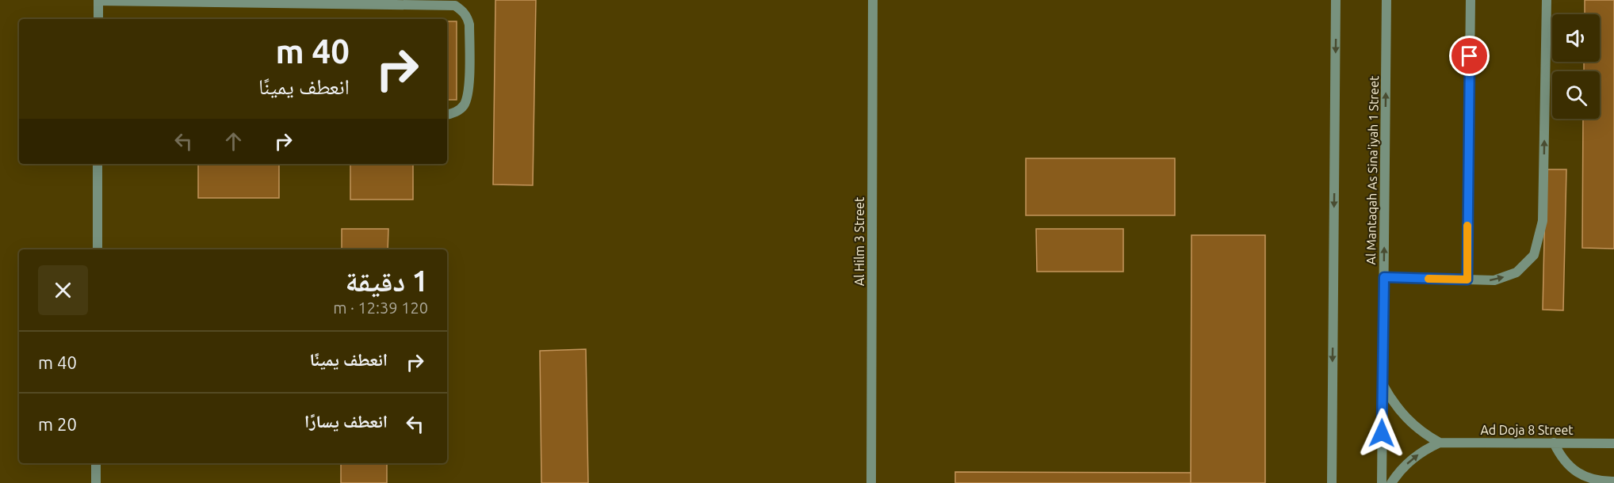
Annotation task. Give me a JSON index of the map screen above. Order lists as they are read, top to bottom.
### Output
{
  "streets": {
    "street": ["Al Mantaqah As Sina'iyah 1 Street", "Al Hilm 3 Street", "Ad Doja 8 Street"]
  },
  "page": {
    "turn": ["40 m", "انعطف يمينًا"],
    "heading": ["1 دقيقة", "120 m · 12:39"],
    "list": [
      {
        "name": "انعطف يمينًا",
        "value": "40 m"
      },
      {
        "name": "انعطف يسارًا",
        "value": "20 m"
      }
    ]
  }
}
